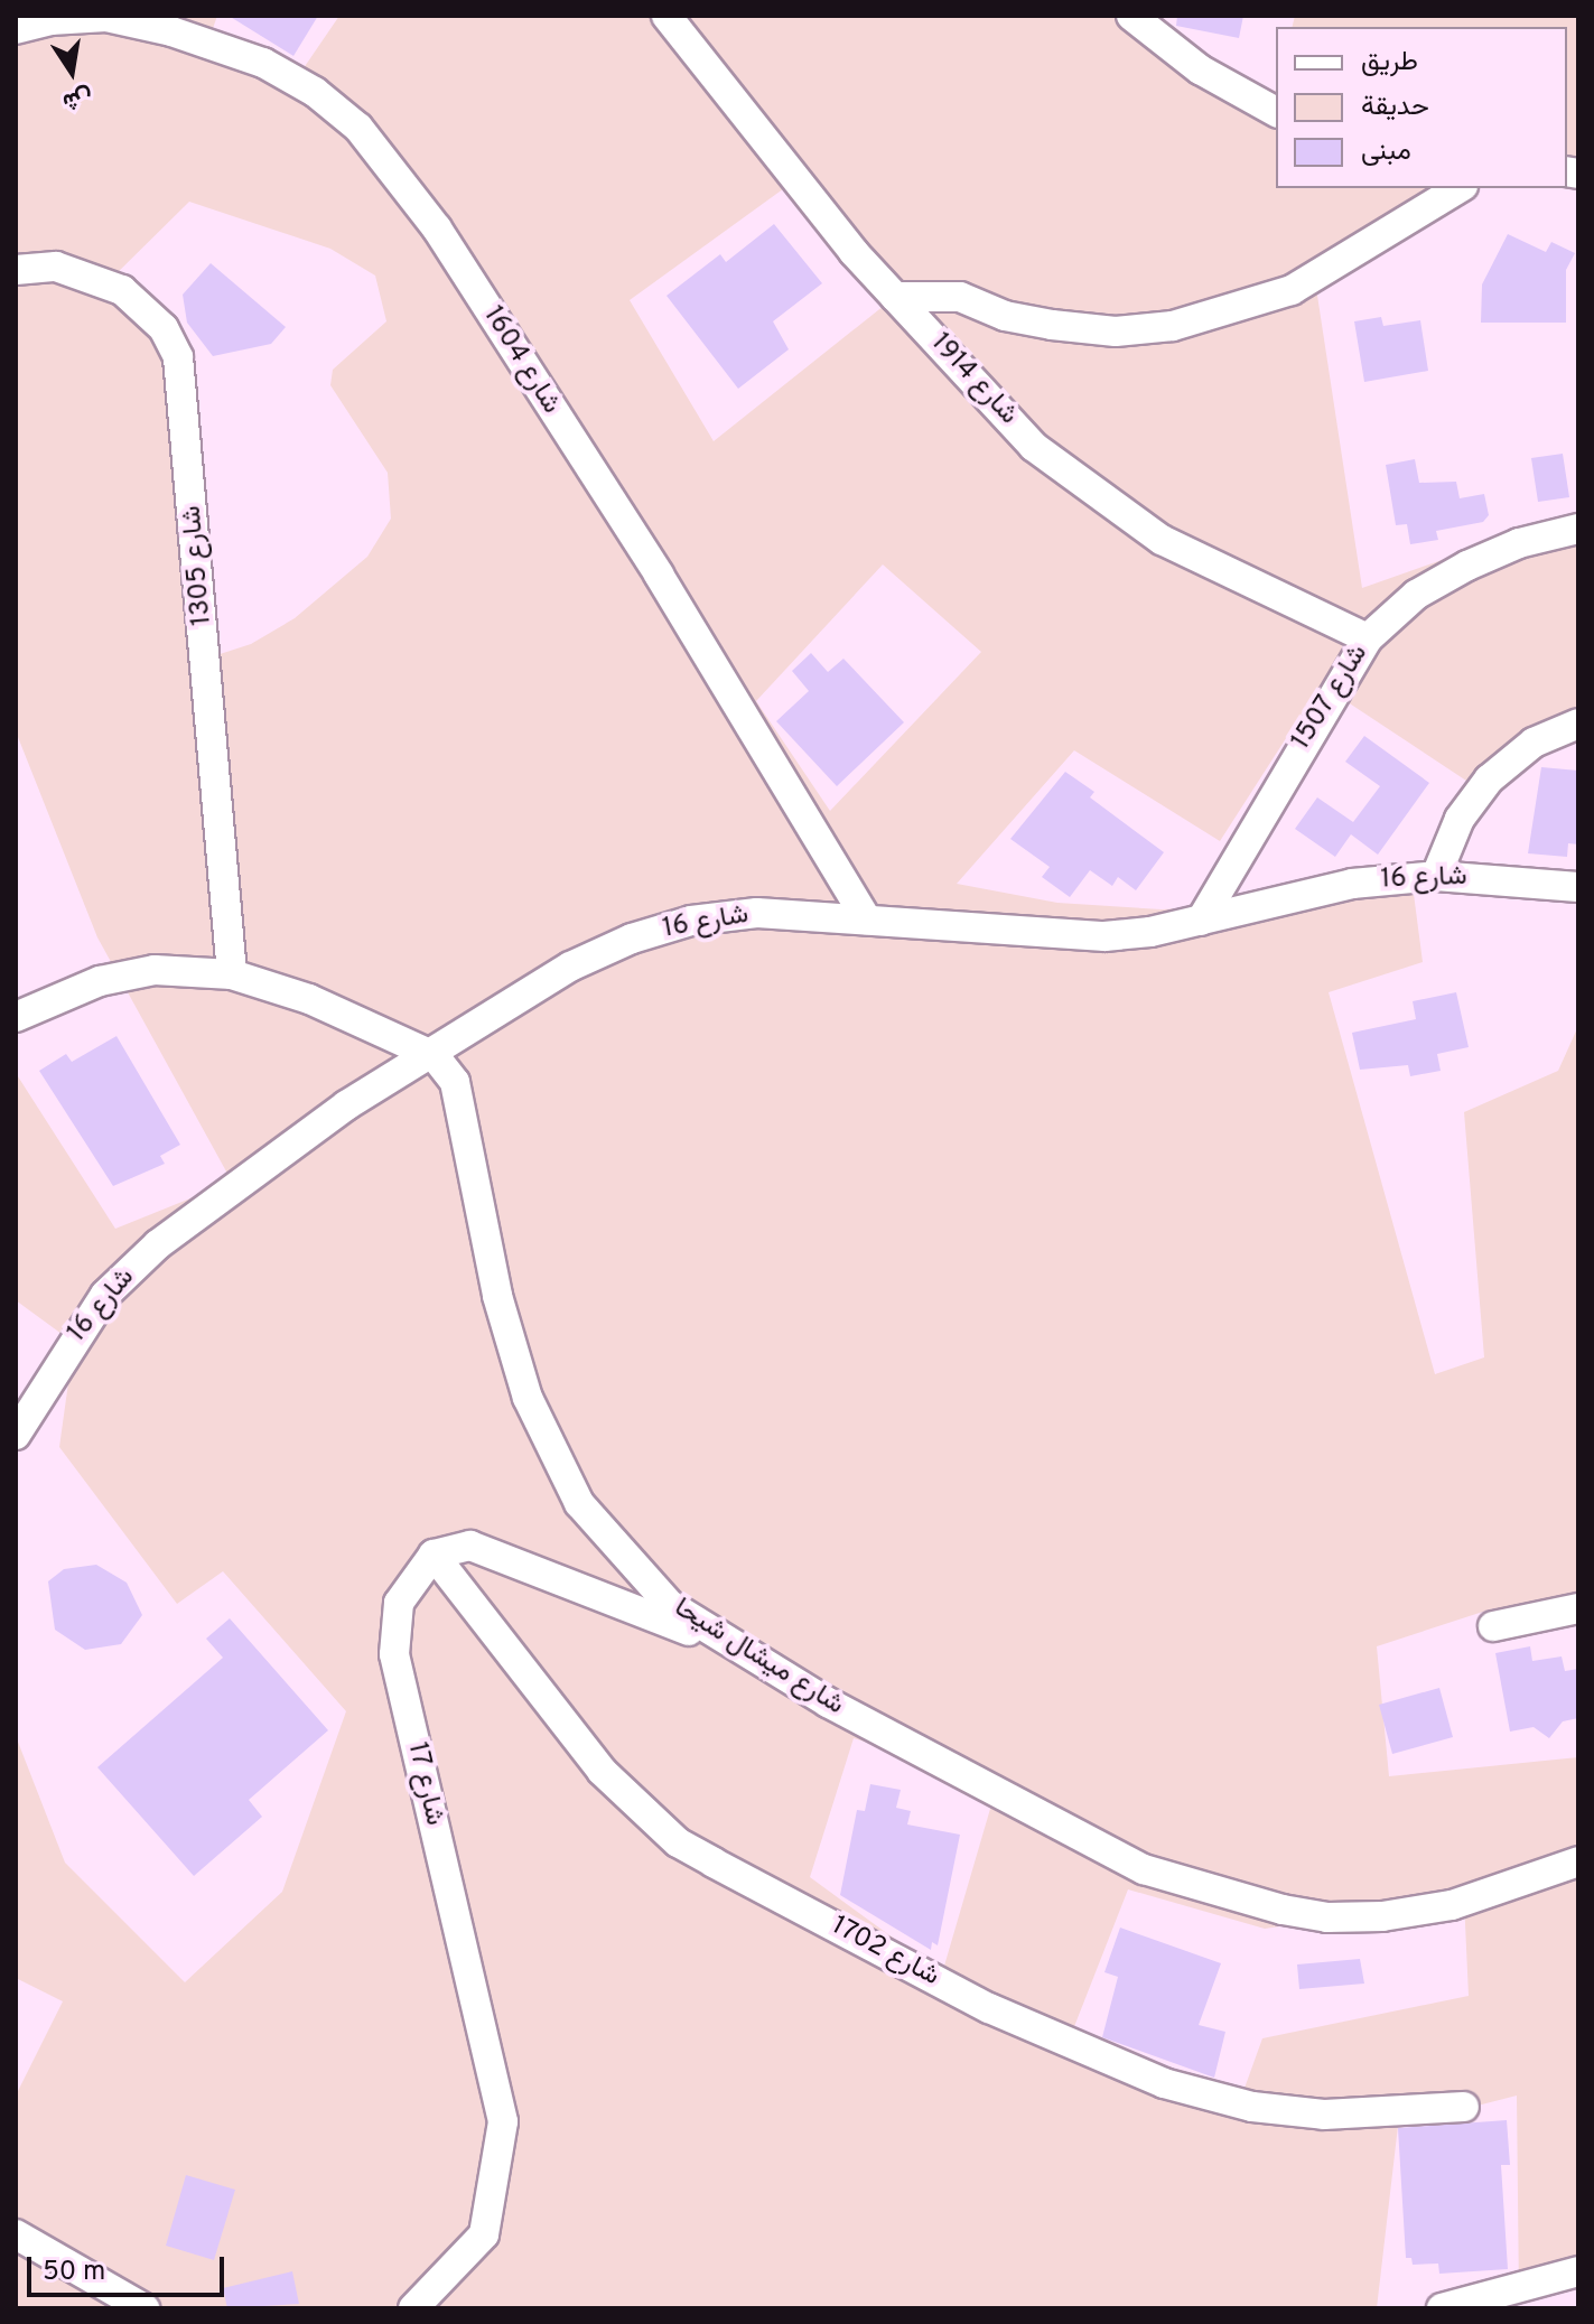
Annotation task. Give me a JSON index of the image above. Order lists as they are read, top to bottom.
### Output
{
  "streets": {
    "street": [
      "شارع 1604",
      "شارع 1914",
      "شارع 1305",
      "شارع 1507",
      "شارع 16",
      "شارع ميشال شيحا",
      "شارع 17",
      "شارع 1702"
    ]
  },
  "crossings": [
    ["شارع 1604", "شارع 16"],
    ["شارع 1914", "شارع 1507"],
    ["شارع 1507", "شارع 16"],
    ["شارع 16", "شارع ميشال شيحا"],
    ["شارع 17", "شارع 1702"]
  ],
  "legend": ["طريق", "حديقة", "مبنى"],
  "scale_bar": "50 m",
  "north": "bottom"
}
